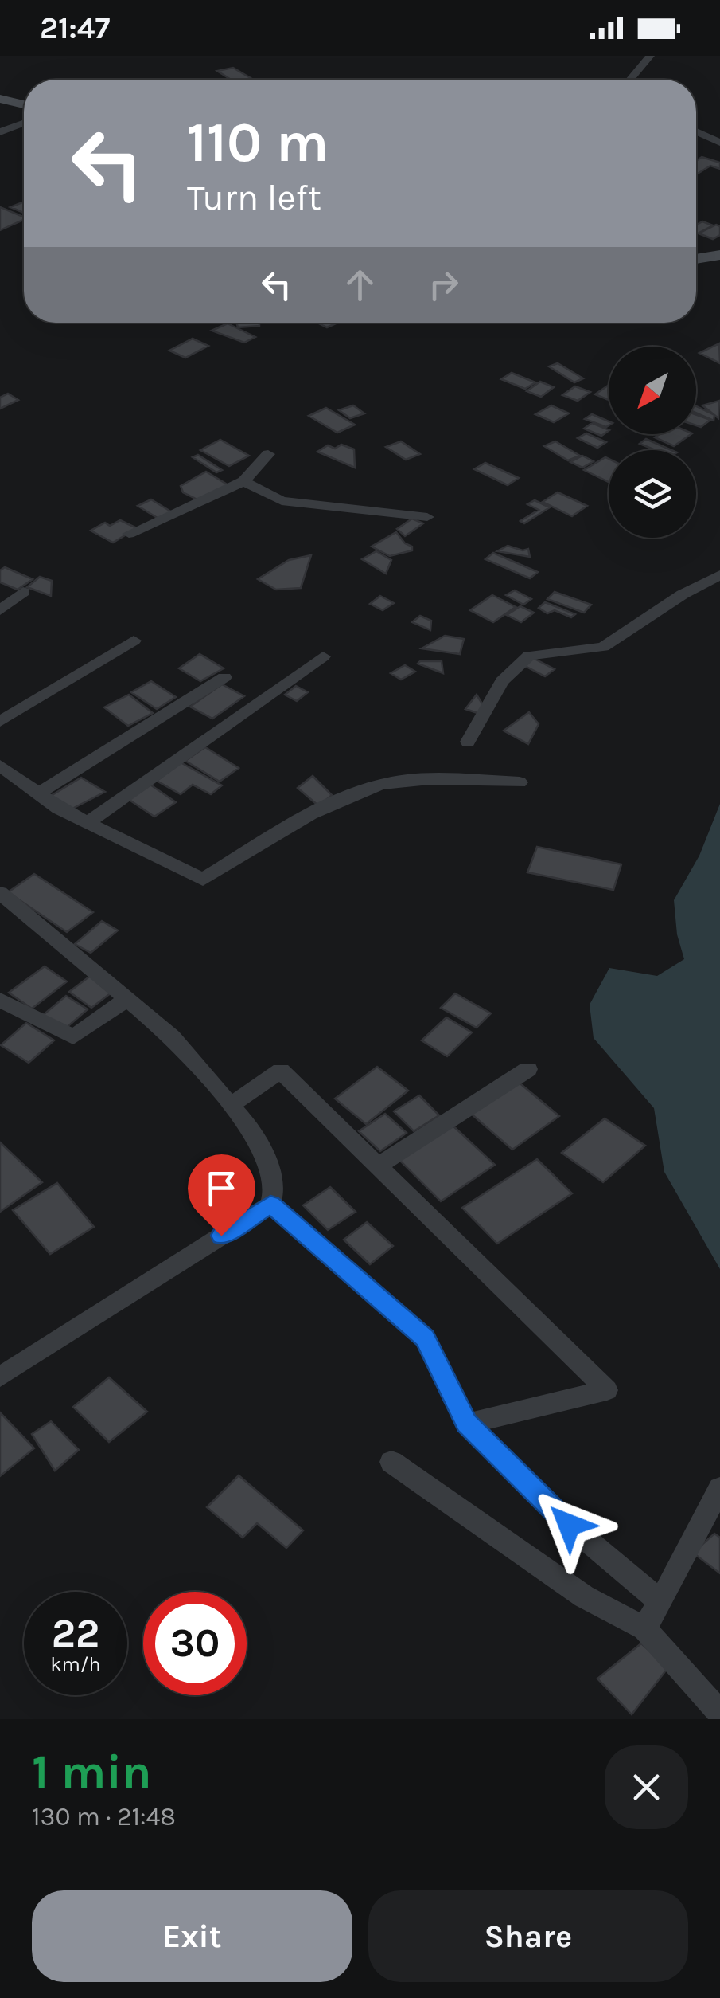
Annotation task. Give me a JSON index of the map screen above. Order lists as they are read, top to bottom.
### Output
{
  "north": "bottom left",
  "page": {
    "status": "21:47",
    "turn": ["110 m", "Turn left"],
    "speed": "22 km/h",
    "limit": "30",
    "heading": ["1 min", "130 m · 21:48"],
    "buttons": ["Exit", "Share"]
  }
}
